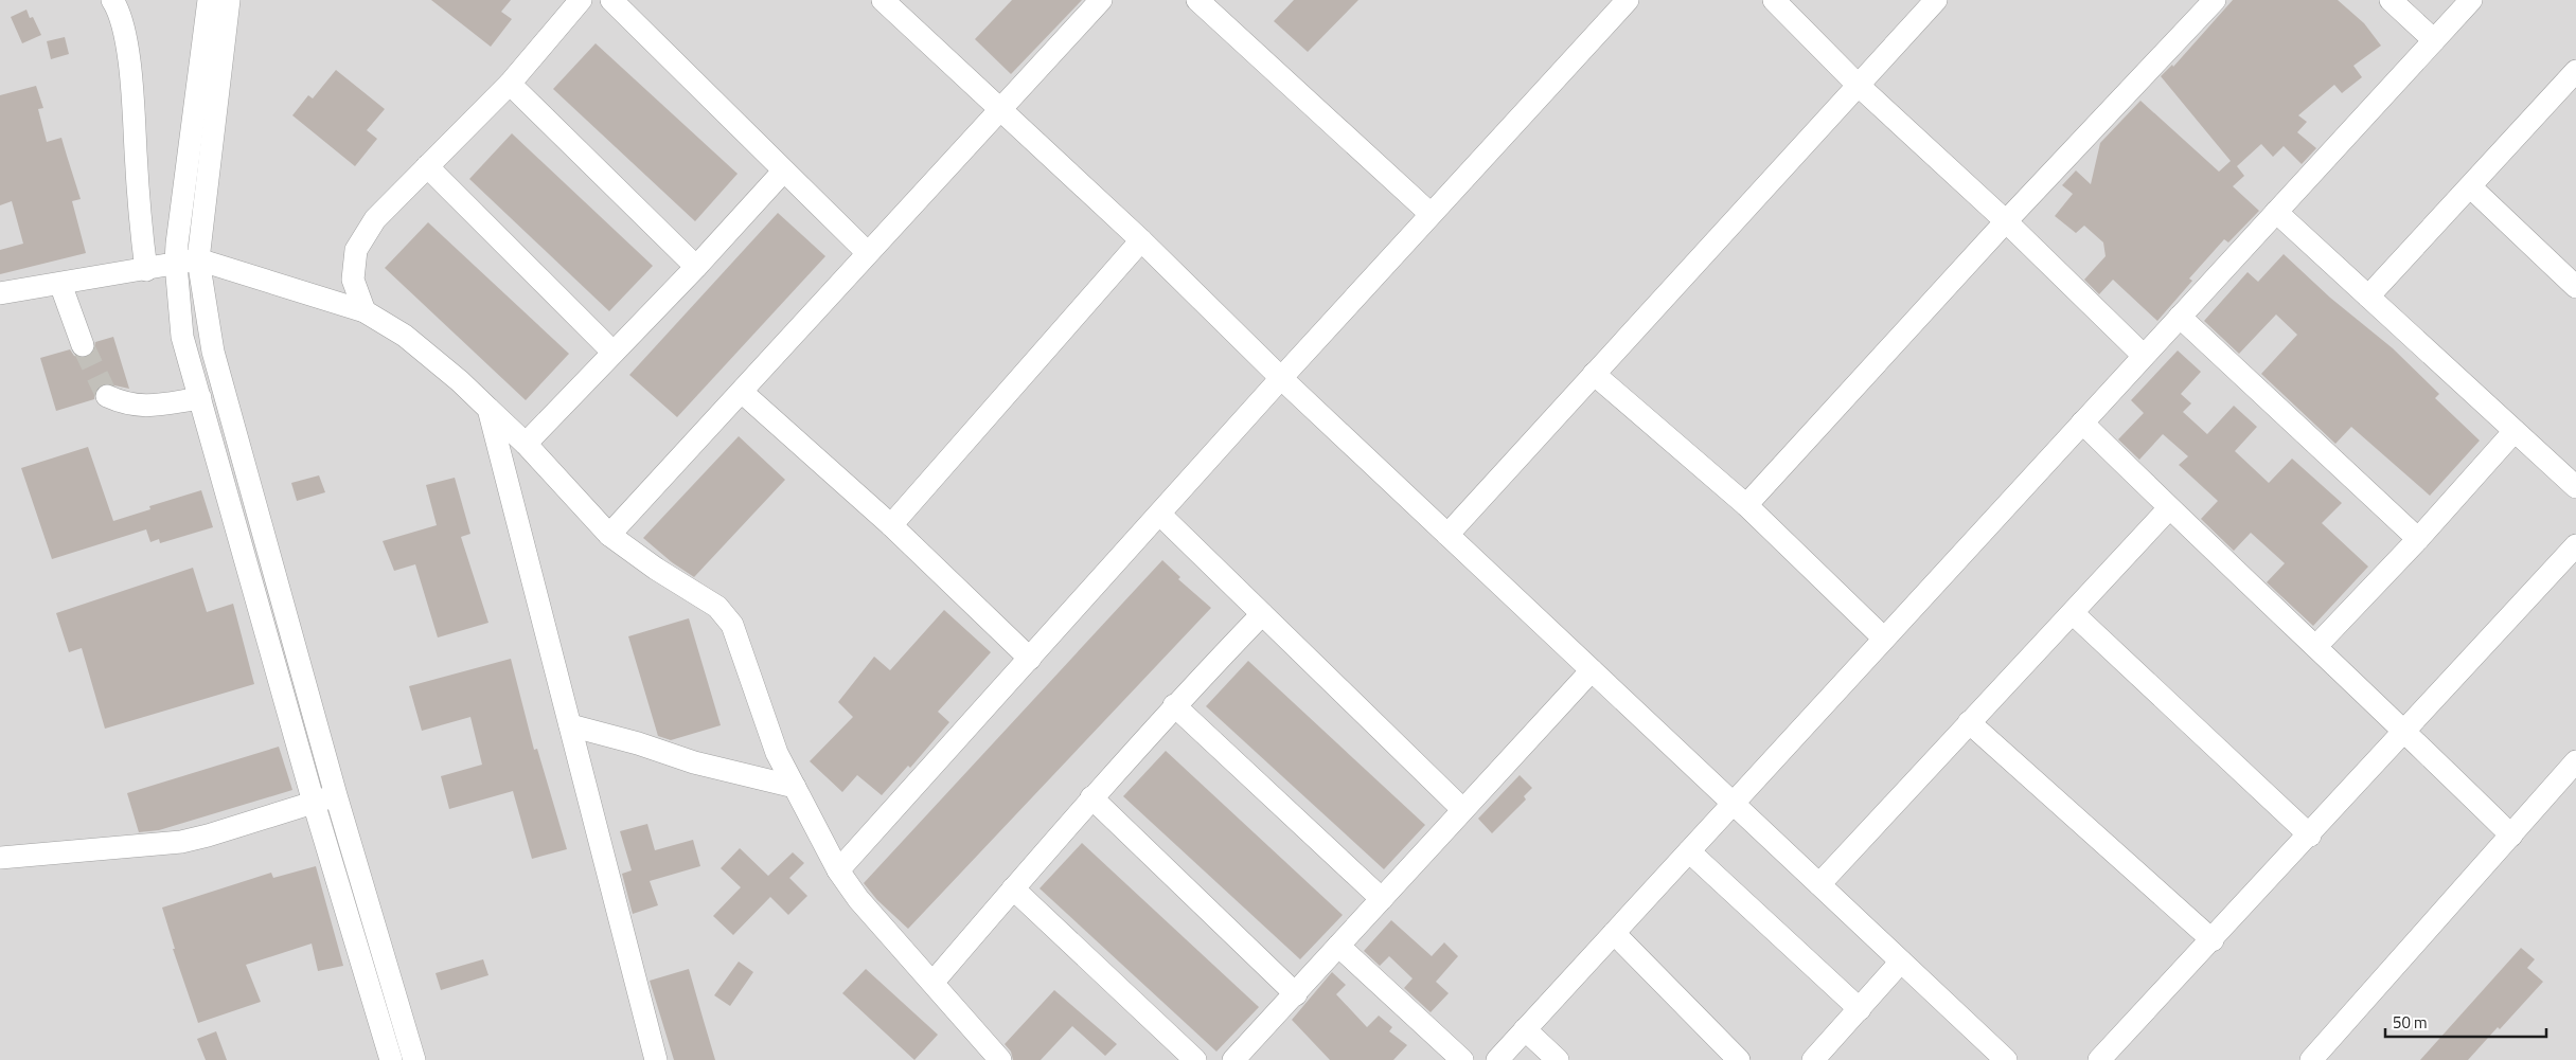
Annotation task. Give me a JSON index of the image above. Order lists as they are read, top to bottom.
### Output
{
  "scale_bar": "50 m"
}
